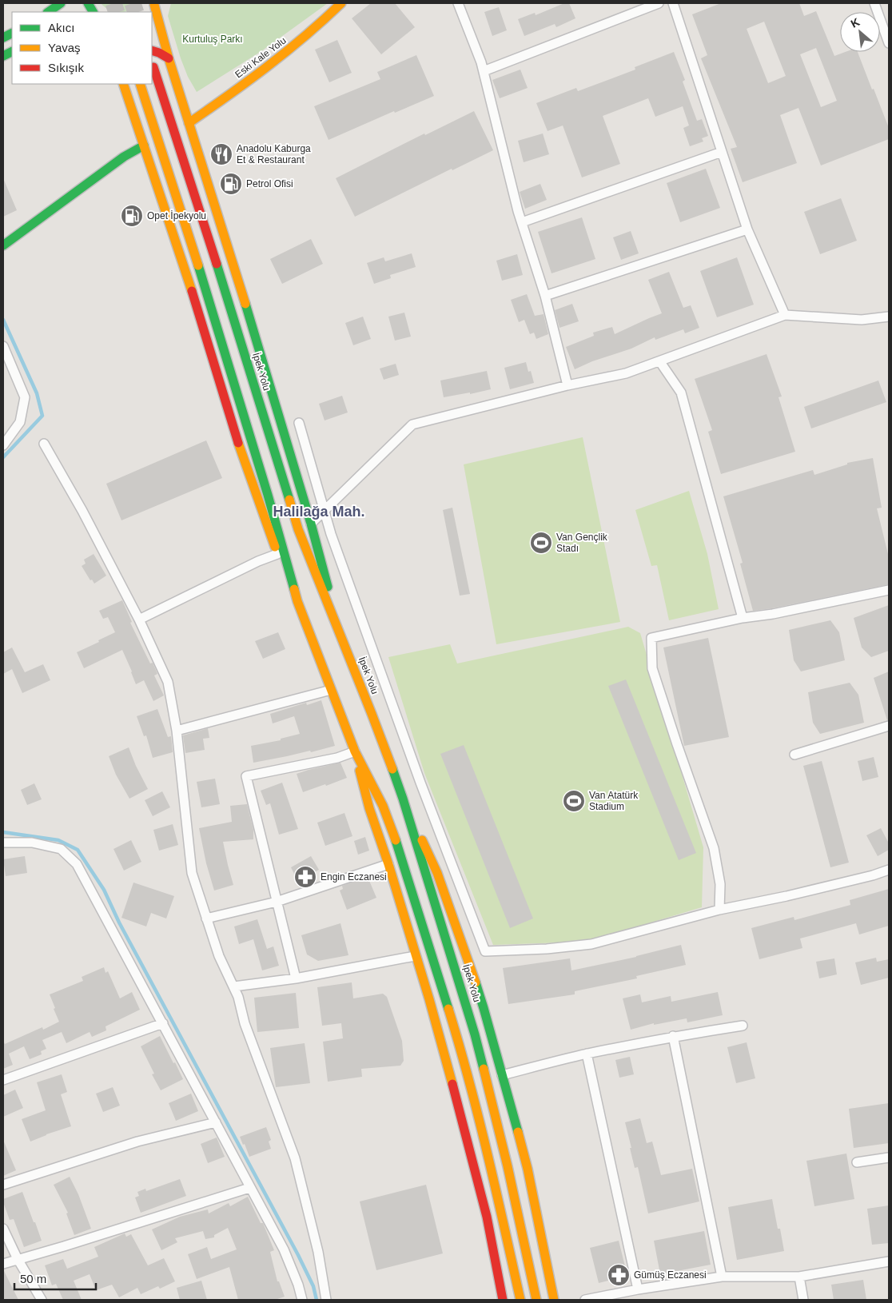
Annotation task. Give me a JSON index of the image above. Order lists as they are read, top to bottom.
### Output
{
  "streets": {
    "main road": ["Eski Kale Yolu", "İpek Yolu"]
  },
  "districts": ["Halilağa Mah."],
  "parks": ["Kurtuluş Parkı"],
  "places": {
    "restaurant": ["Anadolu Kaburga Et & Restaurant"],
    "fuel station": ["Petrol Ofisi", "Opet İpekyolu"],
    "sports": ["Van Gençlik Stadı", "Van Atatürk Stadium"],
    "pharmacy": ["Engin Eczanesi", "Gümüş Eczanesi"]
  },
  "legend": ["Akıcı", "Yavaş", "Sıkışık"],
  "scale_bar": "50 m",
  "north": "top left"
}
